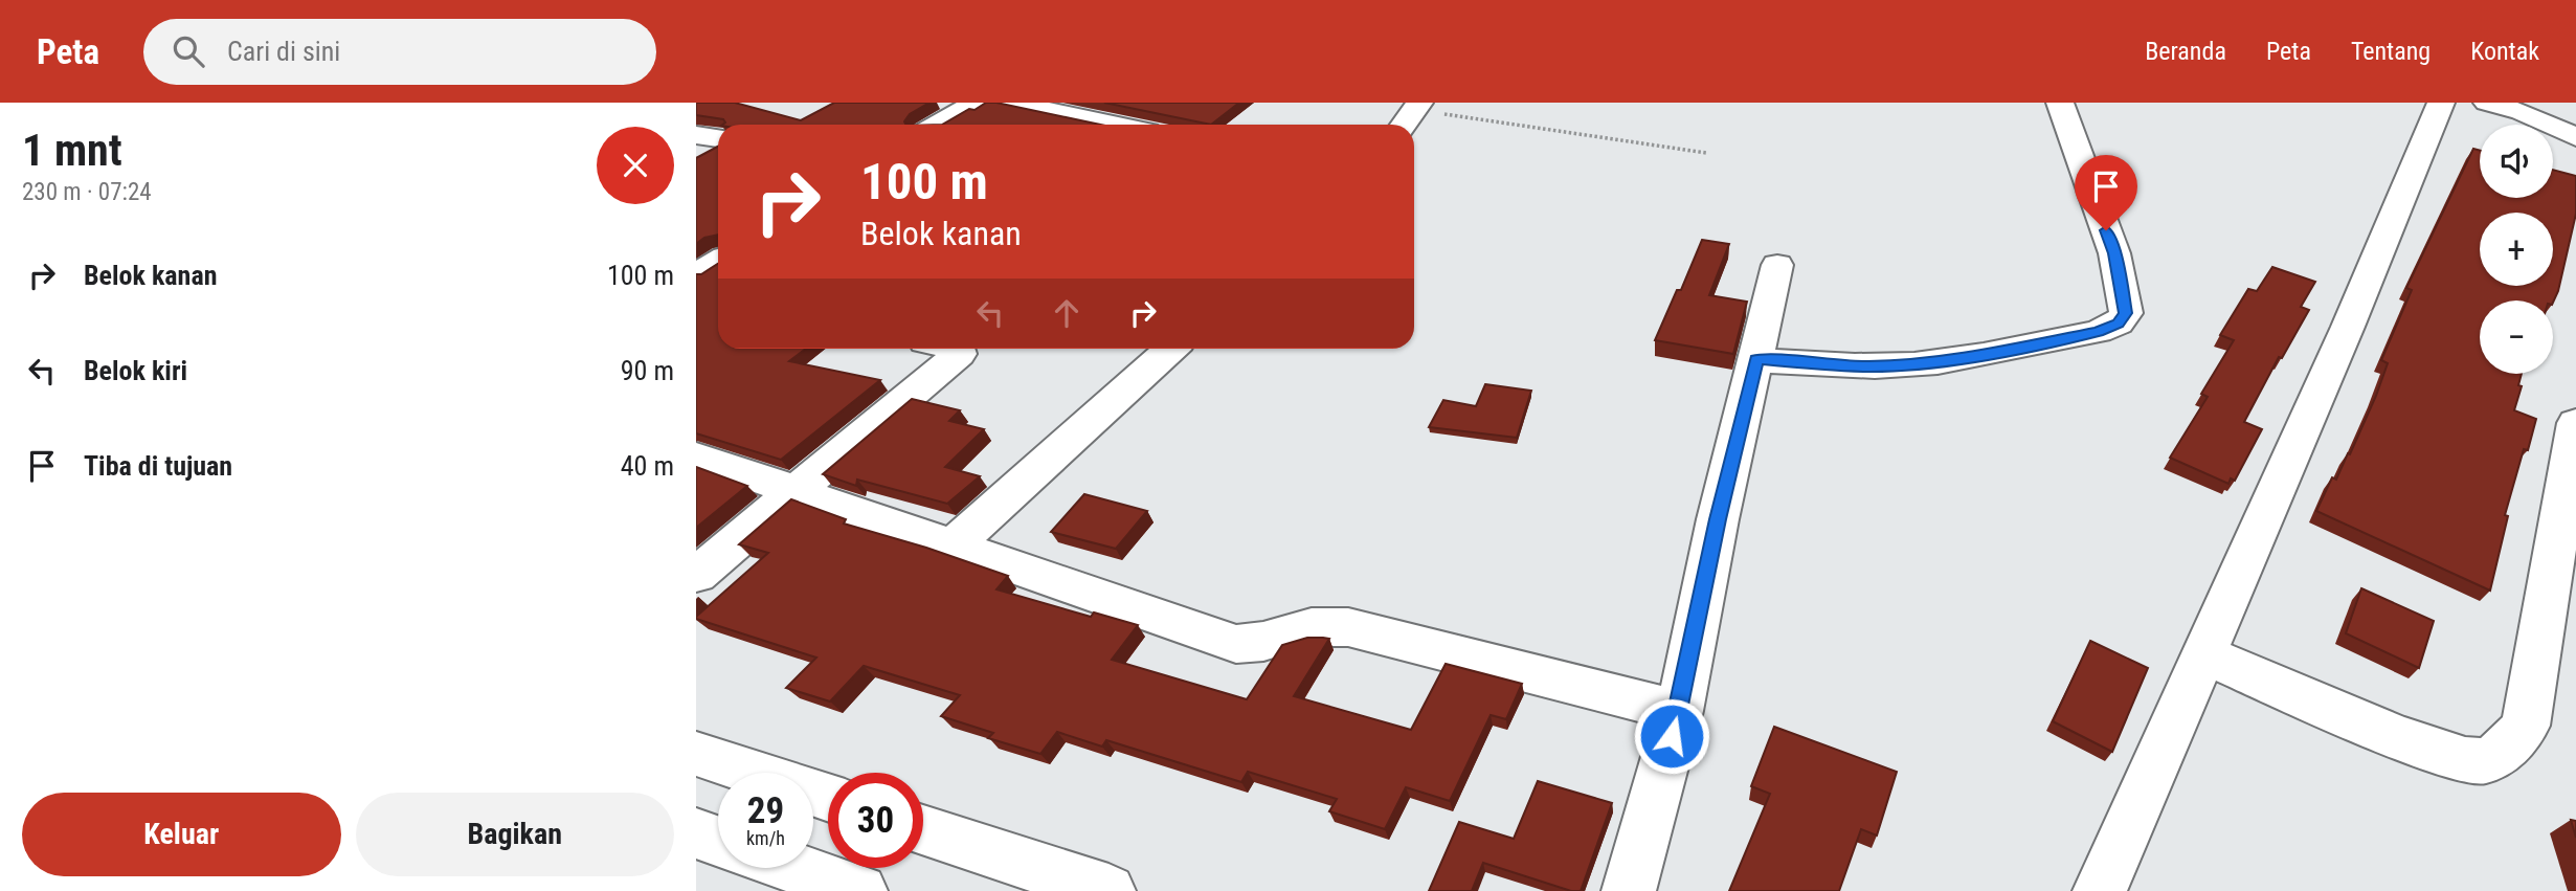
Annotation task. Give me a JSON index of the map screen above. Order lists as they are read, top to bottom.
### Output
{
  "page": {
    "header": "Peta",
    "search": "Cari di sini",
    "nav": [
      "Beranda",
      "Peta",
      "Tentang",
      "Kontak"
    ],
    "heading": ["1 mnt", "230 m · 07:24"],
    "map_buttons": ["+", "−"],
    "turn": ["100 m", "Belok kanan"],
    "list": [
      {
        "name": "Belok kanan",
        "value": "100 m"
      },
      {
        "name": "Belok kiri",
        "value": "90 m"
      },
      {
        "name": "Tiba di tujuan",
        "value": "40 m"
      }
    ],
    "speed": "29 km/h",
    "limit": "30",
    "buttons": ["Keluar", "Bagikan"]
  }
}
